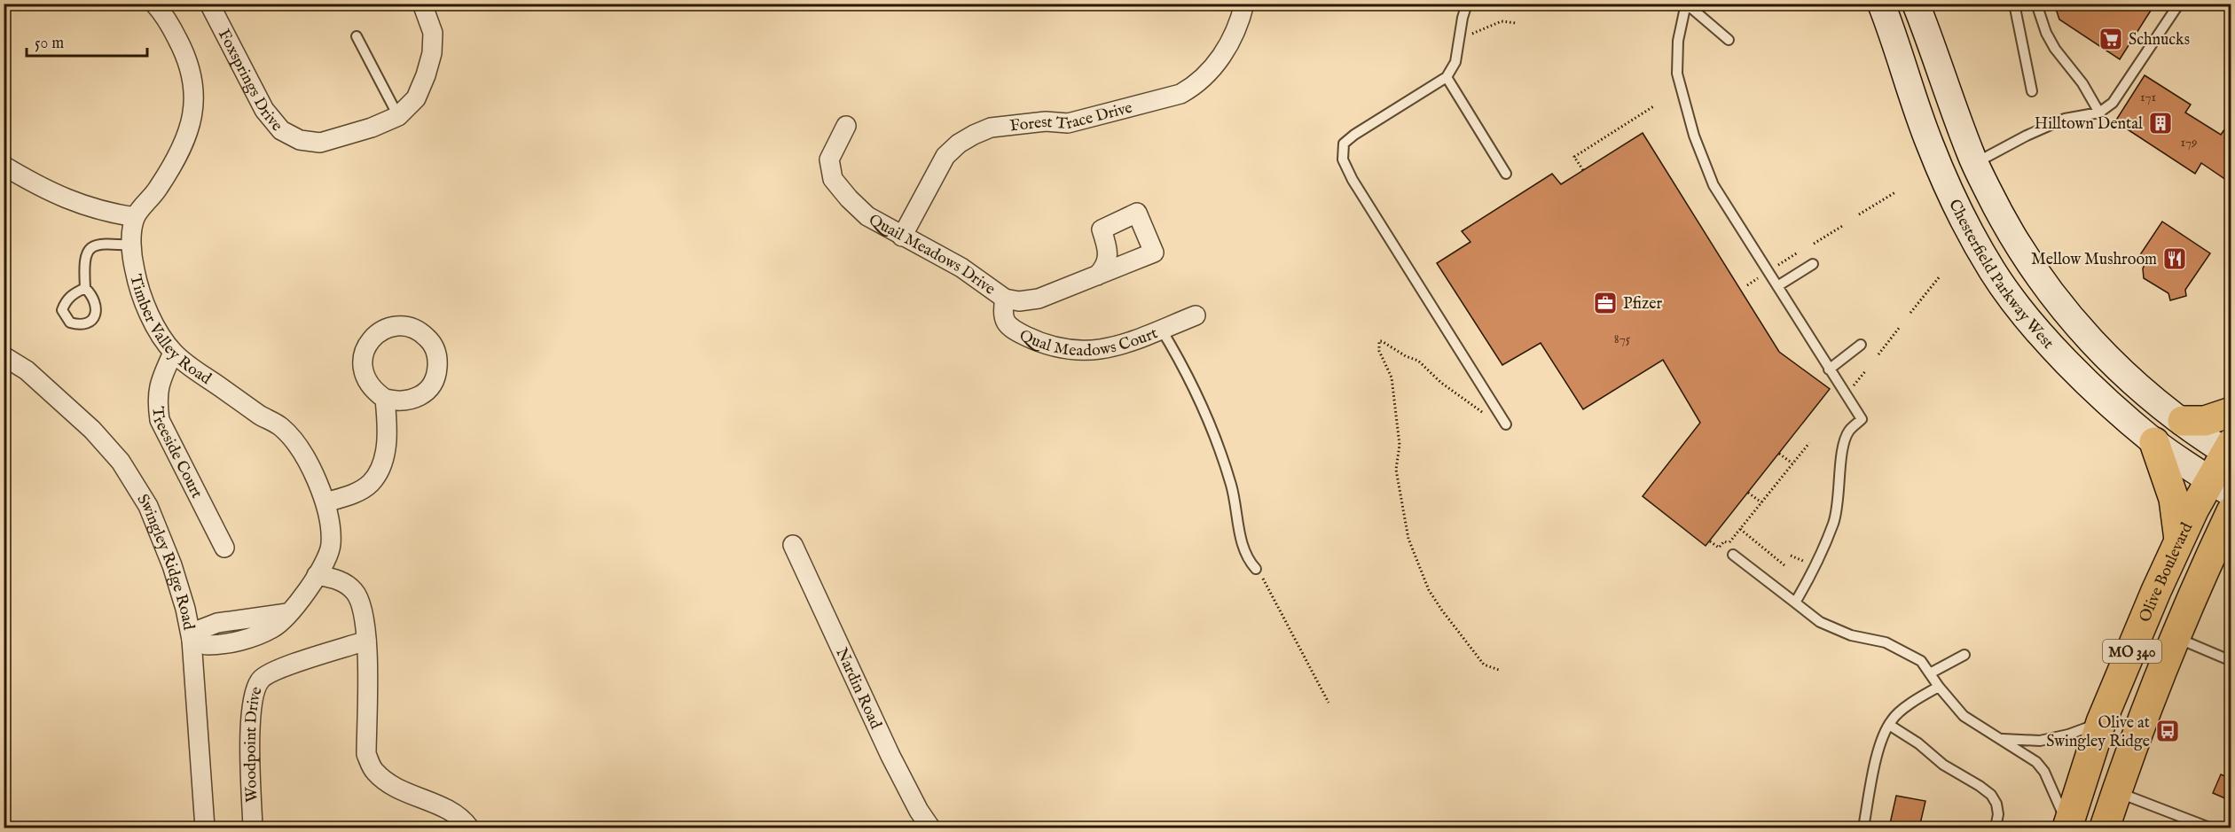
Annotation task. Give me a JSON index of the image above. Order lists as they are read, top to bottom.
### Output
{
  "streets": {
    "main road": ["Olive Boulevard", "MO 340"],
    "street": [
      "Foxsprings Drive",
      "Forest Trace Drive",
      "Quail Meadows Drive",
      "Chesterfield Parkway West",
      "Timber Valley Road",
      "Qual Meadows Court",
      "Treeside Court",
      "Swingley Ridge Road",
      "Nardin Road",
      "Woodpoint Drive"
    ]
  },
  "crossings": [
    ["Forest Trace Drive", "Quail Meadows Drive"],
    ["Quail Meadows Drive", "Qual Meadows Court"],
    ["Chesterfield Parkway West", "Olive Boulevard"],
    ["Timber Valley Road", "Treeside Court"],
    ["Timber Valley Road", "Swingley Ridge Road"]
  ],
  "places": {
    "supermarket": ["Schnucks"],
    "building": ["Hilltown Dental"],
    "restaurant": ["Mellow Mushroom"],
    "office": ["Pfizer"],
    "bus stop": ["Olive at Swingley Ridge"]
  },
  "house_numbers": ["171", "179", "875"],
  "scale_bar": "50 m"
}
